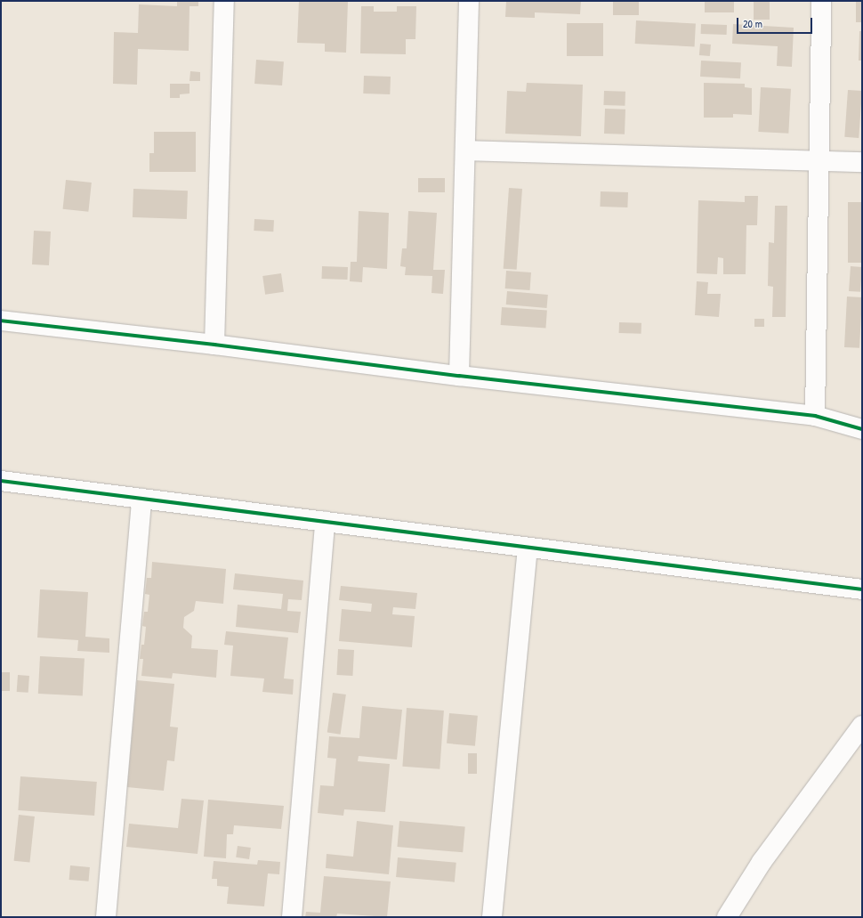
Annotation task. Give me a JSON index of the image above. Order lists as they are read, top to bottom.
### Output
{
  "scale_bar": "20 m"
}
